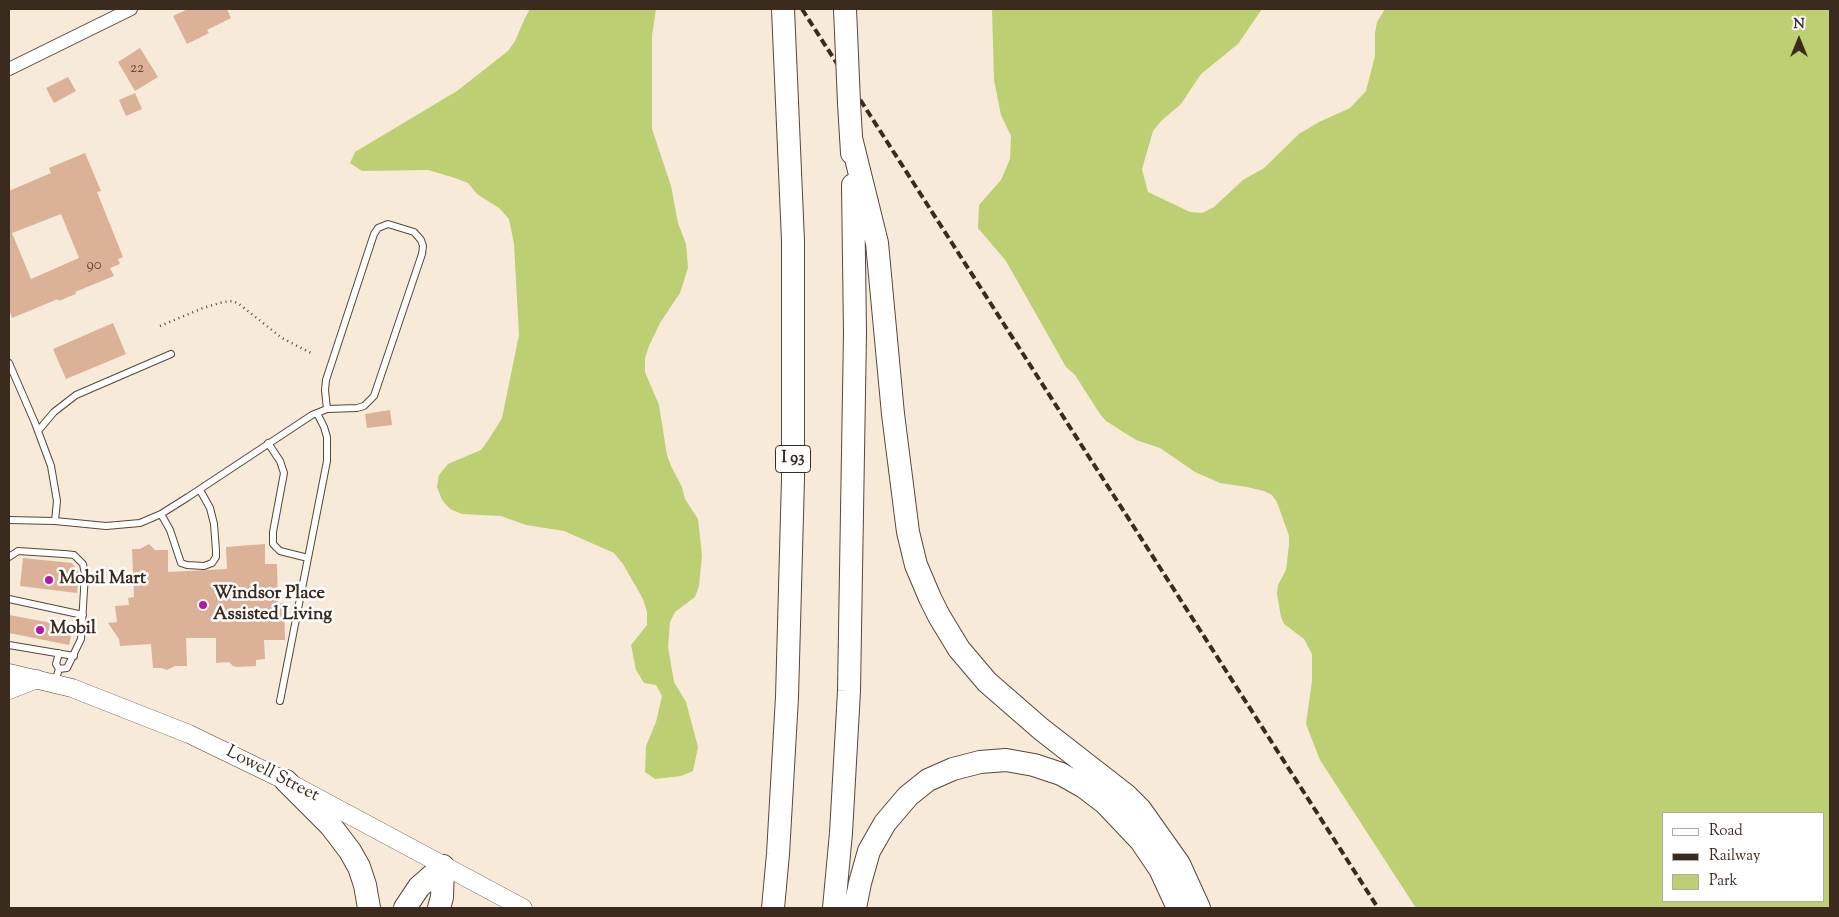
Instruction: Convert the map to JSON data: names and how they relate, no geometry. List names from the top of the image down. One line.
{"streets":{"highway":["I 93"],"main road":["Lowell Street"]},"places":["Mobil Mart","Windsor Place Assisted Living","Mobil"],"house_numbers":["22","90"],"legend":["Road","Railway","Park"],"north":"top"}
